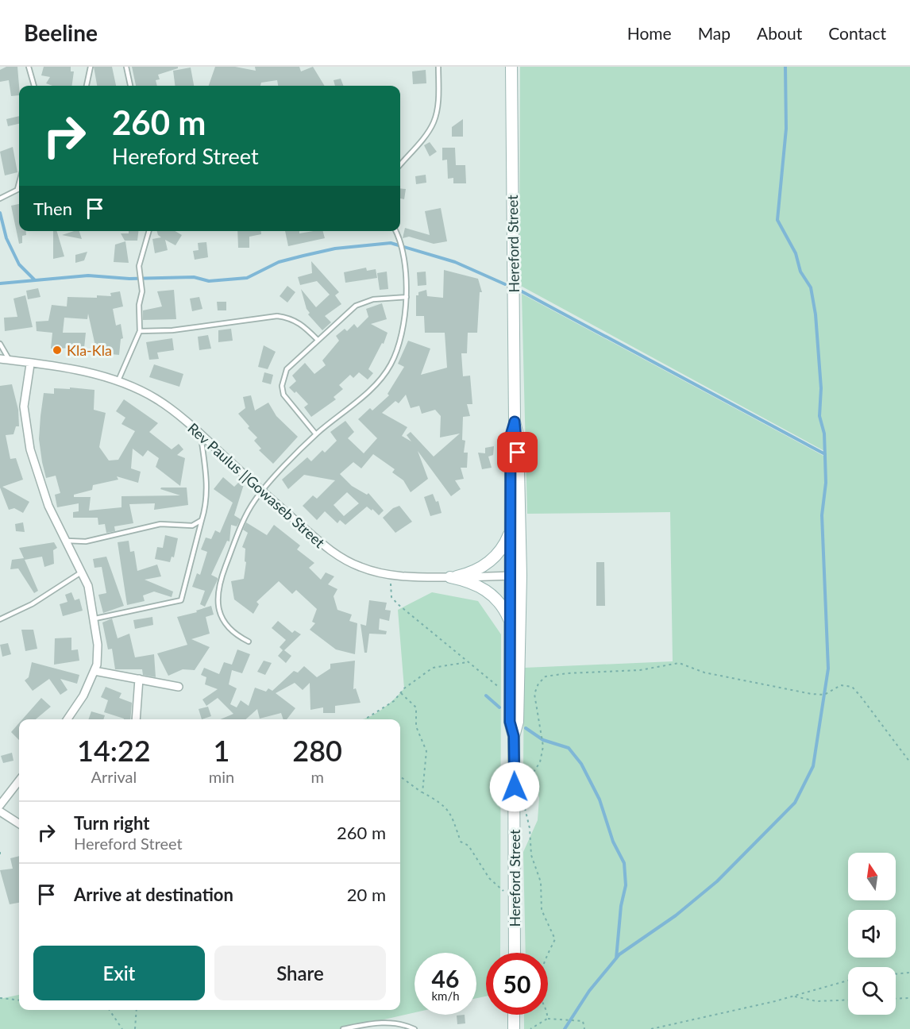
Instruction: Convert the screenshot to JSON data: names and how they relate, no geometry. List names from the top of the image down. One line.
{"streets":{"main road":["Hereford Street"],"street":["Rev Paulus ǁGowaseb Street"]},"crossings":[["Hereford Street","Rev Paulus ǁGowaseb Street"]],"places":["Kla-Kla"],"north":"top","page":{"header":"Beeline","nav":["Home","Map","About","Contact"],"turn":["260 m","Hereford Street"],"then":"Then","eta":["14:22","Arrival","1","min","280","m"],"list":[{"name":"Turn right","note":"Hereford Street","value":"260 m"},{"name":"Arrive at destination","value":"20 m"}],"buttons":["Exit","Share"],"speed":"46 km/h","limit":"50"}}
